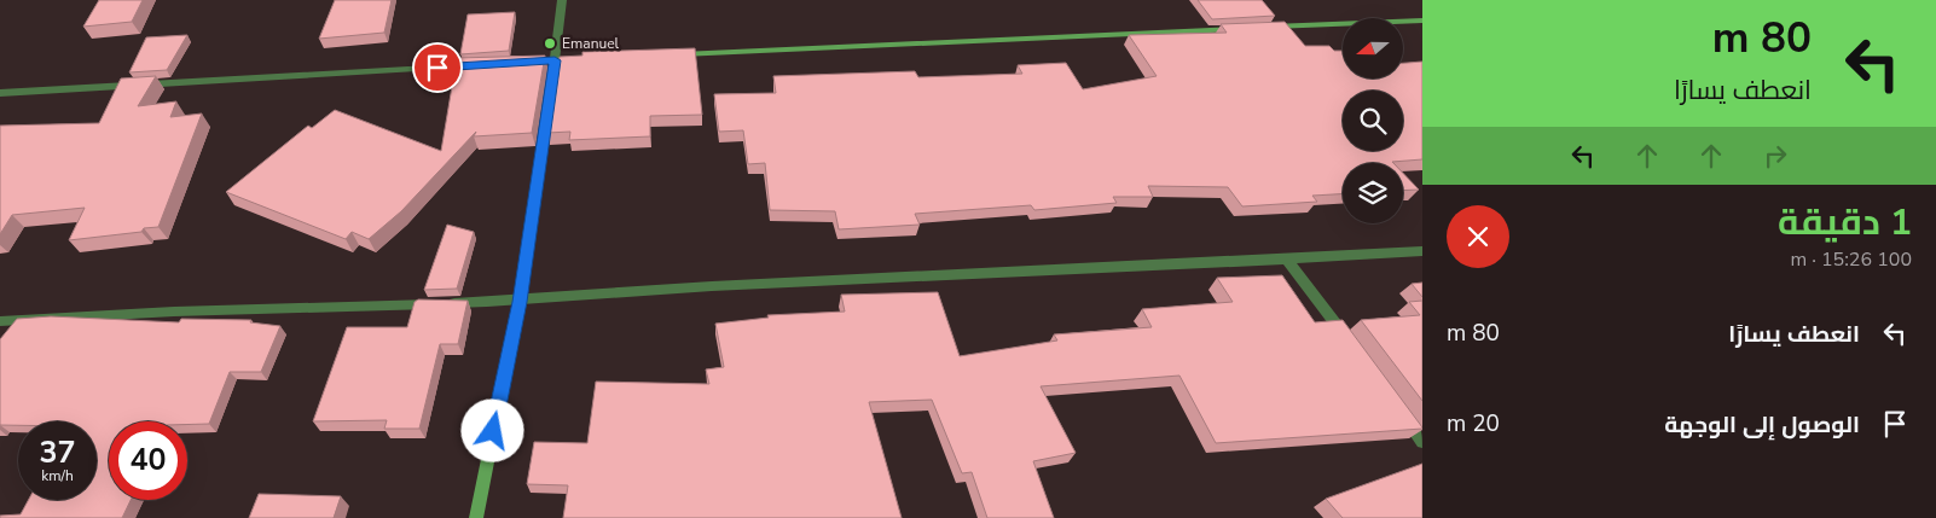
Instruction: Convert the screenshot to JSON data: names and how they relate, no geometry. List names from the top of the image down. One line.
{"places":["Emanuel"],"north":"left","page":{"turn":["80 m","انعطف يسارًا"],"heading":["1 دقيقة","100 m · 15:26"],"list":[{"name":"انعطف يسارًا","value":"80 m"},{"name":"الوصول إلى الوجهة","value":"20 m"}],"speed":"37 km/h","limit":"40"}}
